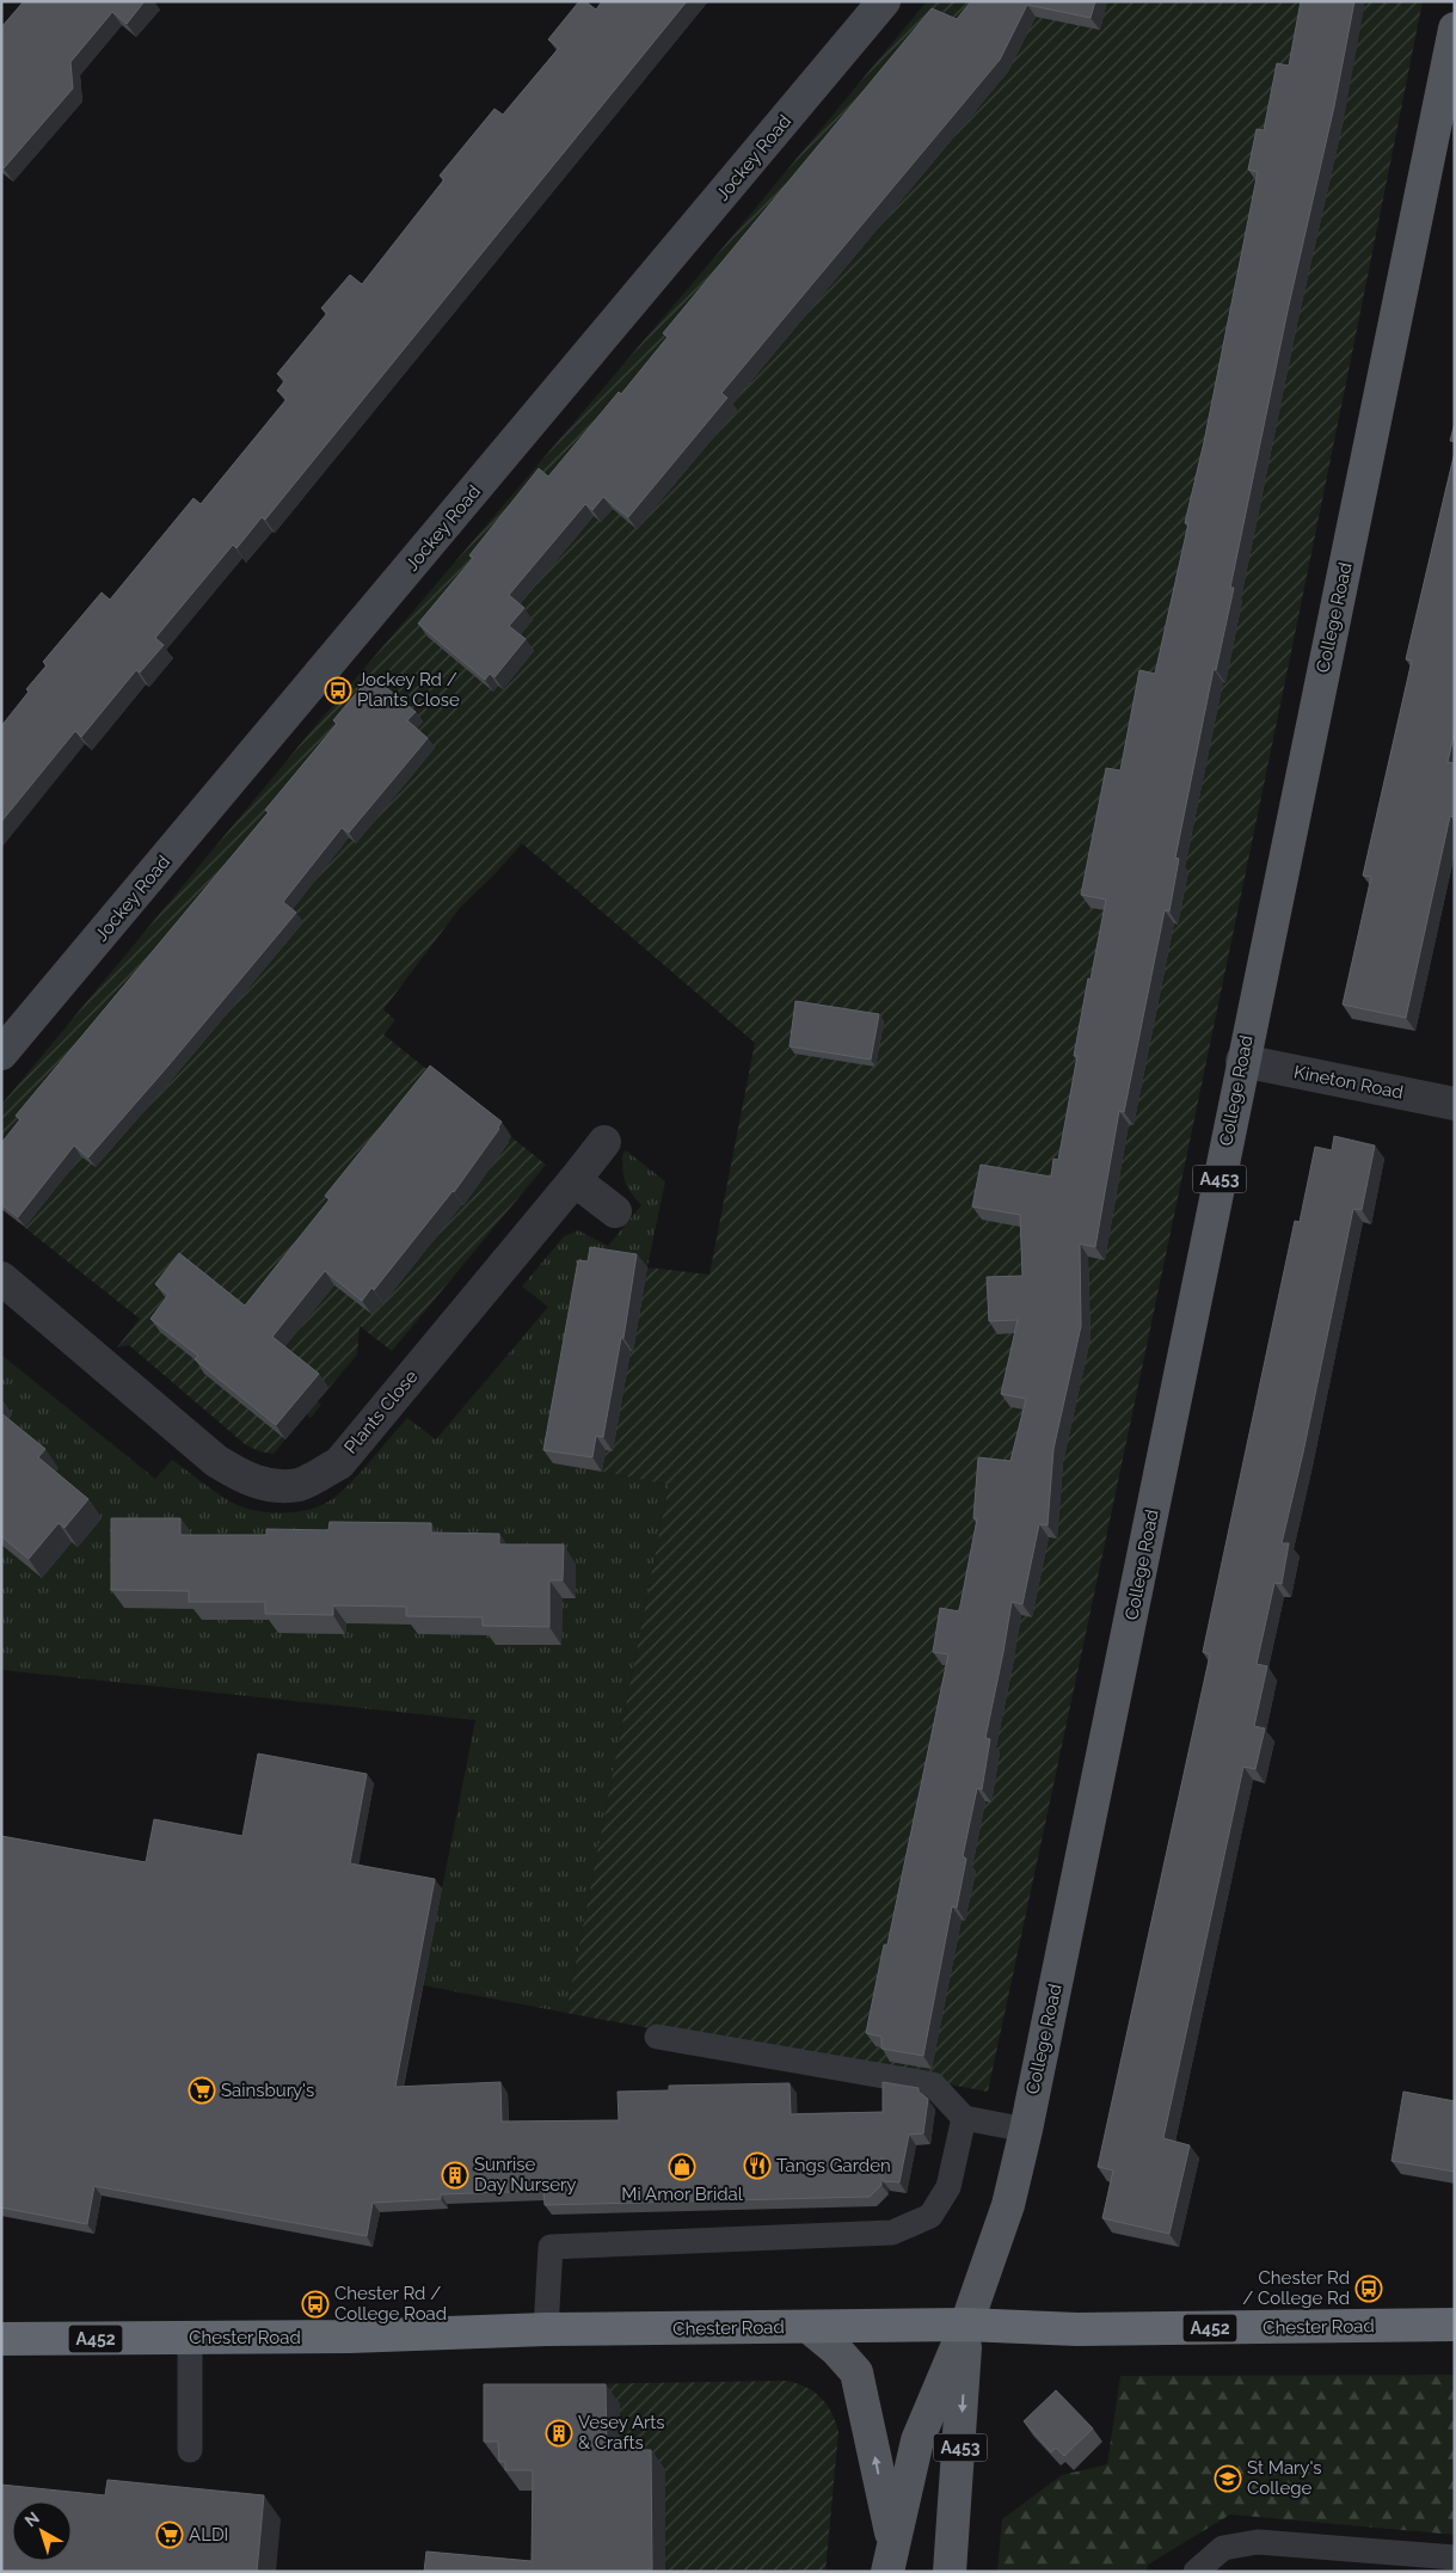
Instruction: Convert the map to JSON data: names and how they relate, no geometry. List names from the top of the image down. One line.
{"streets":{"highway":["Chester Road","A452"],"main road":["Jockey Road","College Road","A453"],"street":["Kineton Road","Plants Close"]},"crossings":[["College Road","Kineton Road"],["College Road","Chester Road"]],"places":{"bus stop":["Jockey Rd / Plants Close","Chester Rd / College Rd","Chester Rd / College Road"],"supermarket":["Sainsbury's","ALDI"],"restaurant":["Tangs Garden"],"shop":["Mi Amor Bridal"],"building":["Sunrise Day Nursery","Vesey Arts & Crafts"],"school or university":["St Mary's College"]},"north":"top left"}
